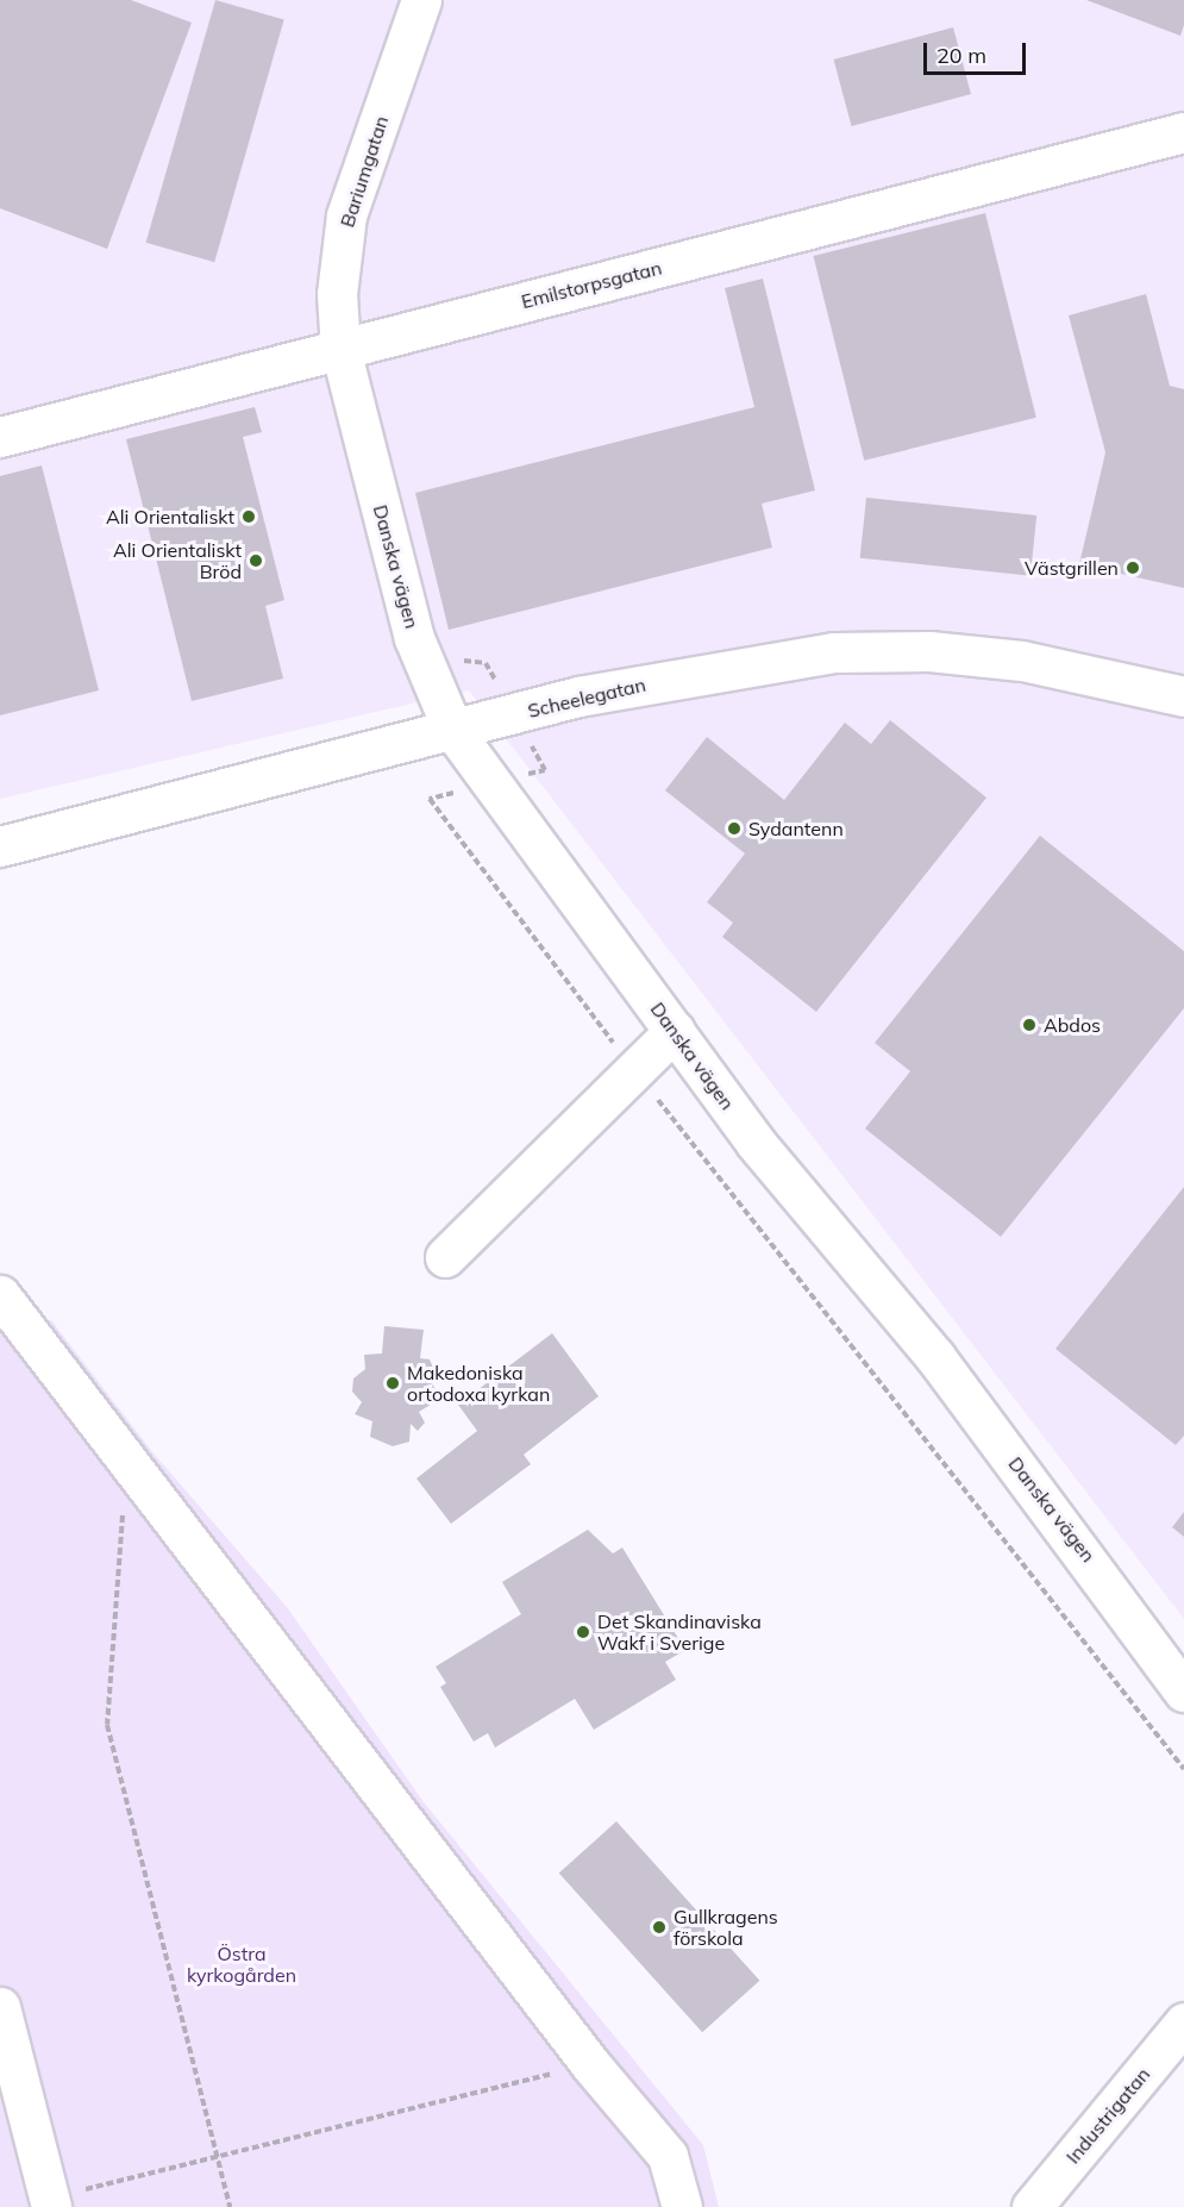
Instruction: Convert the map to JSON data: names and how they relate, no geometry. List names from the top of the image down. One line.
{"streets":{"street":["Bariumgatan","Emilstorpsgatan","Danska vägen","Scheelegatan","Industrigatan"]},"crossings":[["Bariumgatan","Emilstorpsgatan"],["Bariumgatan","Danska vägen"],["Emilstorpsgatan","Danska vägen"],["Danska vägen","Scheelegatan"]],"parks":["Östra kyrkogården"],"places":["Ali Orientaliskt","Ali Orientaliskt Bröd","Västgrillen","Sydantenn","Abdos","Makedoniska ortodoxa kyrkan","Det Skandinaviska Wakf i Sverige","Gullkragens förskola"],"scale_bar":"20 m"}
